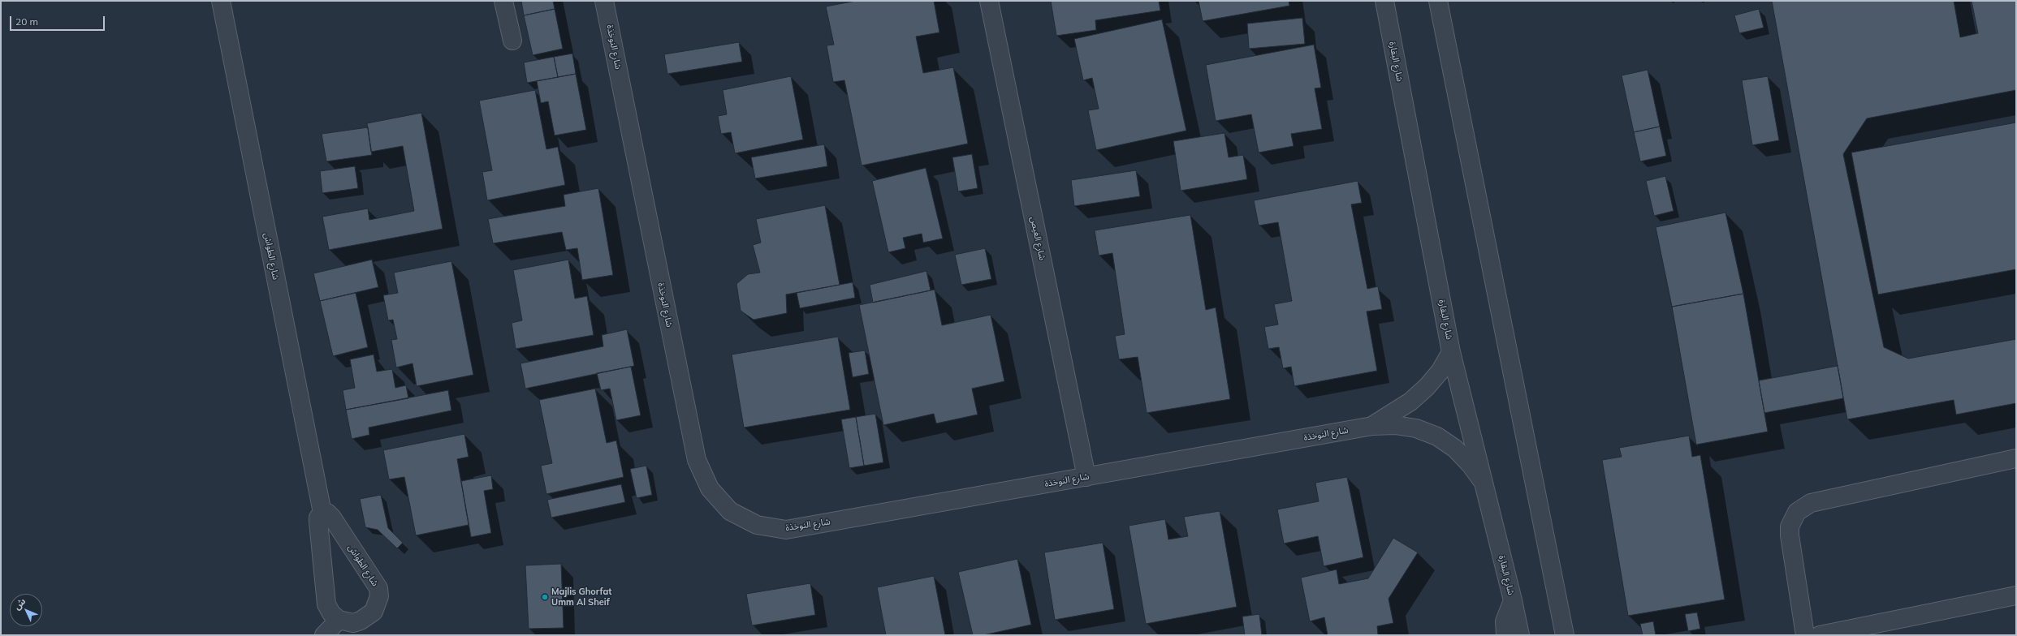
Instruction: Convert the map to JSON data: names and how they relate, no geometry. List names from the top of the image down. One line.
{"streets":{"street":["شارع النوخذة","شارع البقارة","شارع الغيص","شارع الطواش"]},"crossings":[["شارع النوخذة","شارع البقارة"],["شارع النوخذة","شارع الغيص"]],"places":["Majlis Ghorfat Umm Al Sheif"],"scale_bar":"20 m","north":"top left"}
